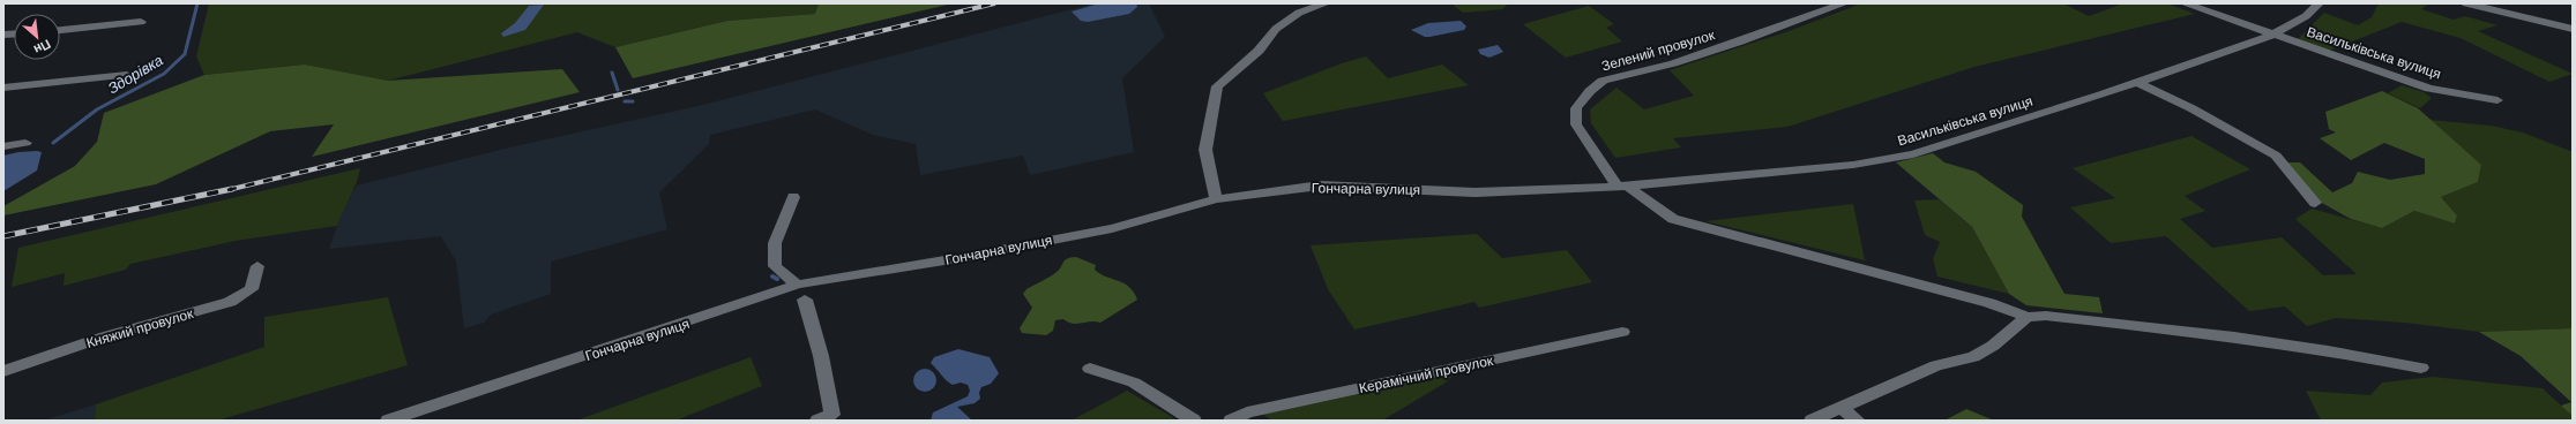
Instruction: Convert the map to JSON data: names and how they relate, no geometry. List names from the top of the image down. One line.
{"streets":{"street":["Зелений провулок","Васильківська вулиця","Гончарна вулиця","Княжий провулок","Керамічний провулок"]},"crossings":[["Зелений провулок","Васильківська вулиця"],["Зелений провулок","Гончарна вулиця"],["Васильківська вулиця","Гончарна вулиця"]],"water":["Здорівка"],"north":"bottom right"}
